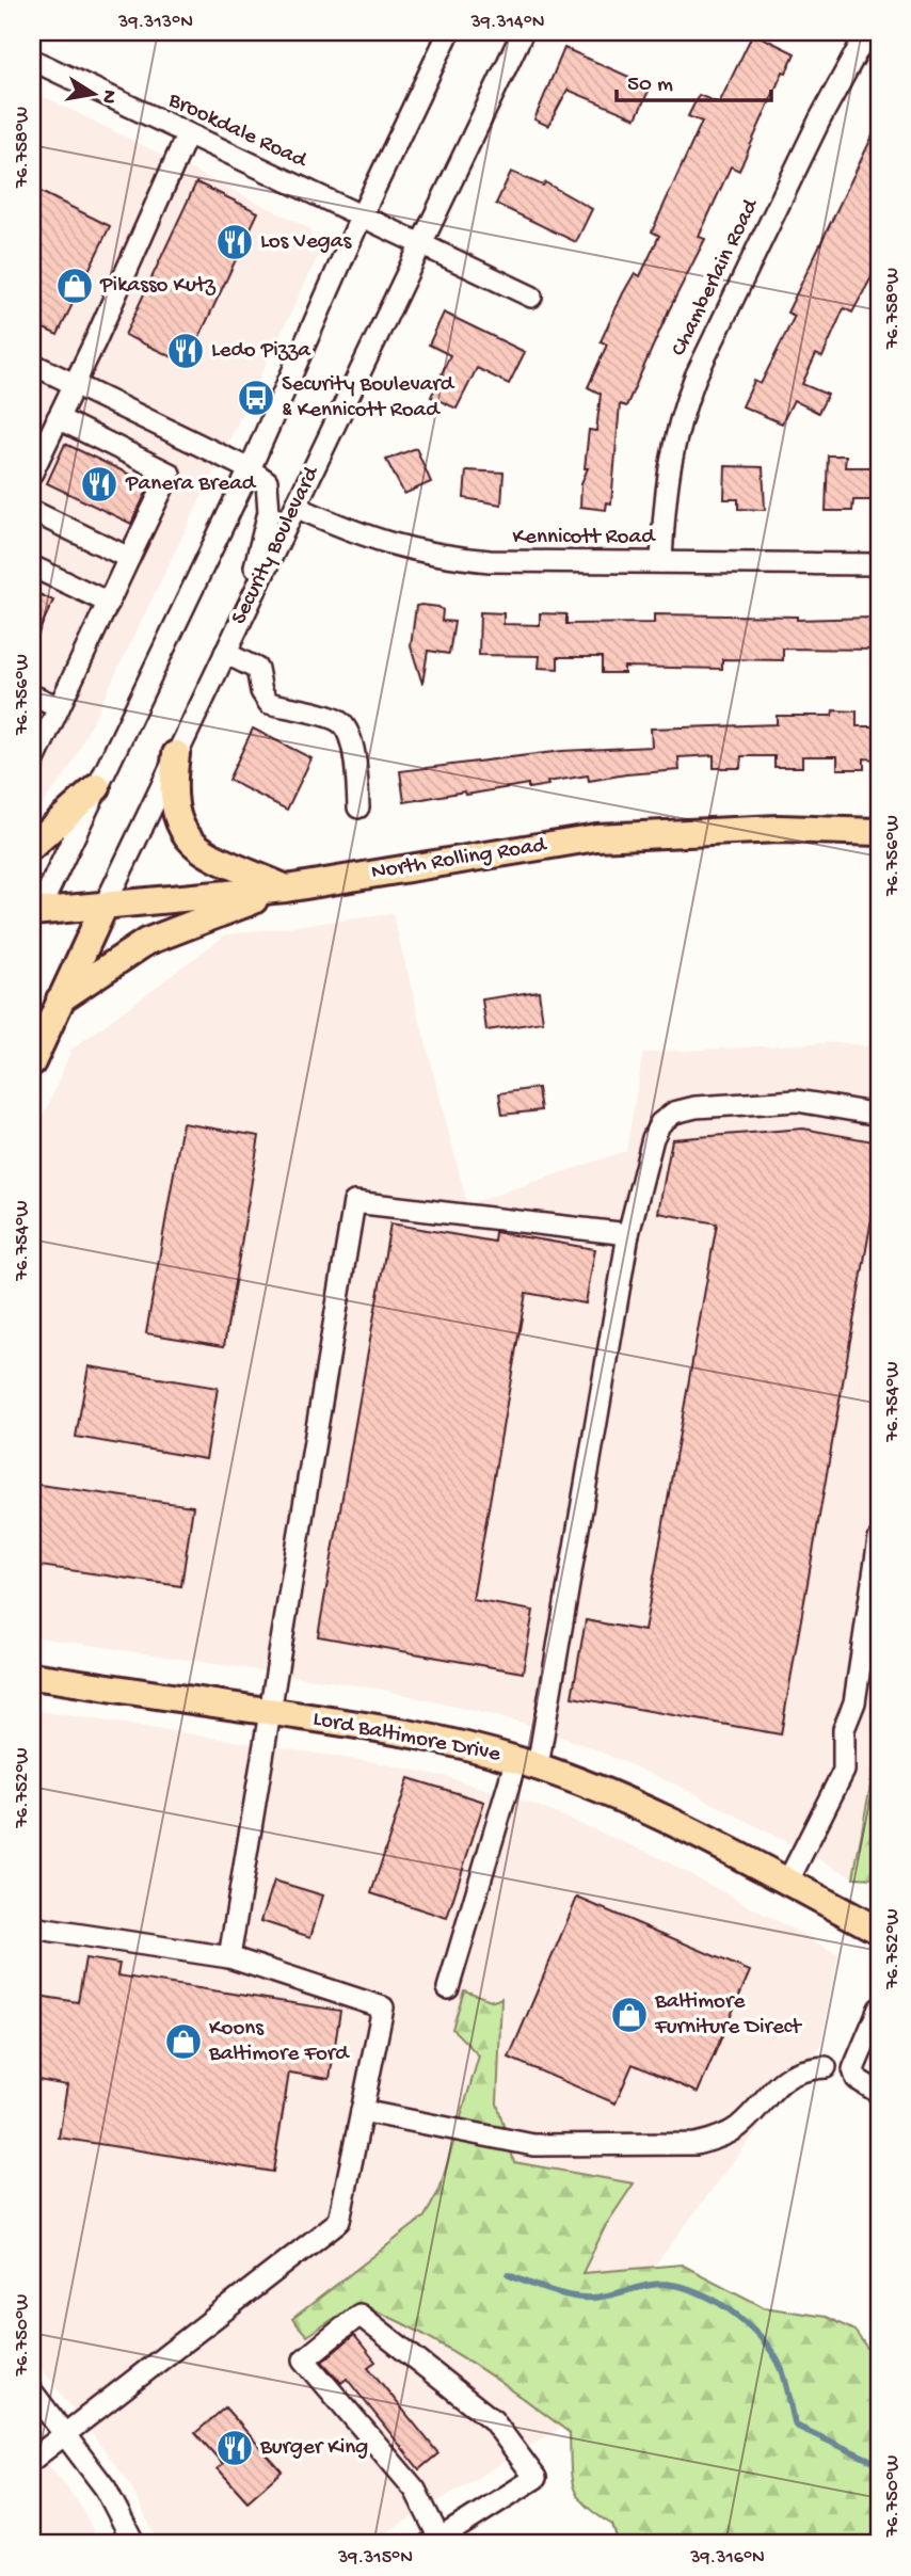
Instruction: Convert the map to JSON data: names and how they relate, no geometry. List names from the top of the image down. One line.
{"streets":{"main road":["Security Boulevard","North Rolling Road","Lord Baltimore Drive"],"street":["Brookdale Road","Chamberlain Road","Kennicott Road"]},"crossings":[["Brookdale Road","Security Boulevard"],["Chamberlain Road","Kennicott Road"],["Kennicott Road","Security Boulevard"],["Security Boulevard","North Rolling Road"]],"places":{"restaurant":["Los Vegas","Ledo Pizza","Panera Bread","Burger King"],"shop":["Pikasso Kutz","Baltimore Furniture Direct","Koons Baltimore Ford"],"bus stop":["Security Boulevard & Kennicott Road"]},"scale_bar":"50 m","north":"right","coordinates":["39.313°N","39.314°N","76.758°W","76.756°W","76.754°W","76.752°W","76.750°W","39.315°N","39.316°N"]}
